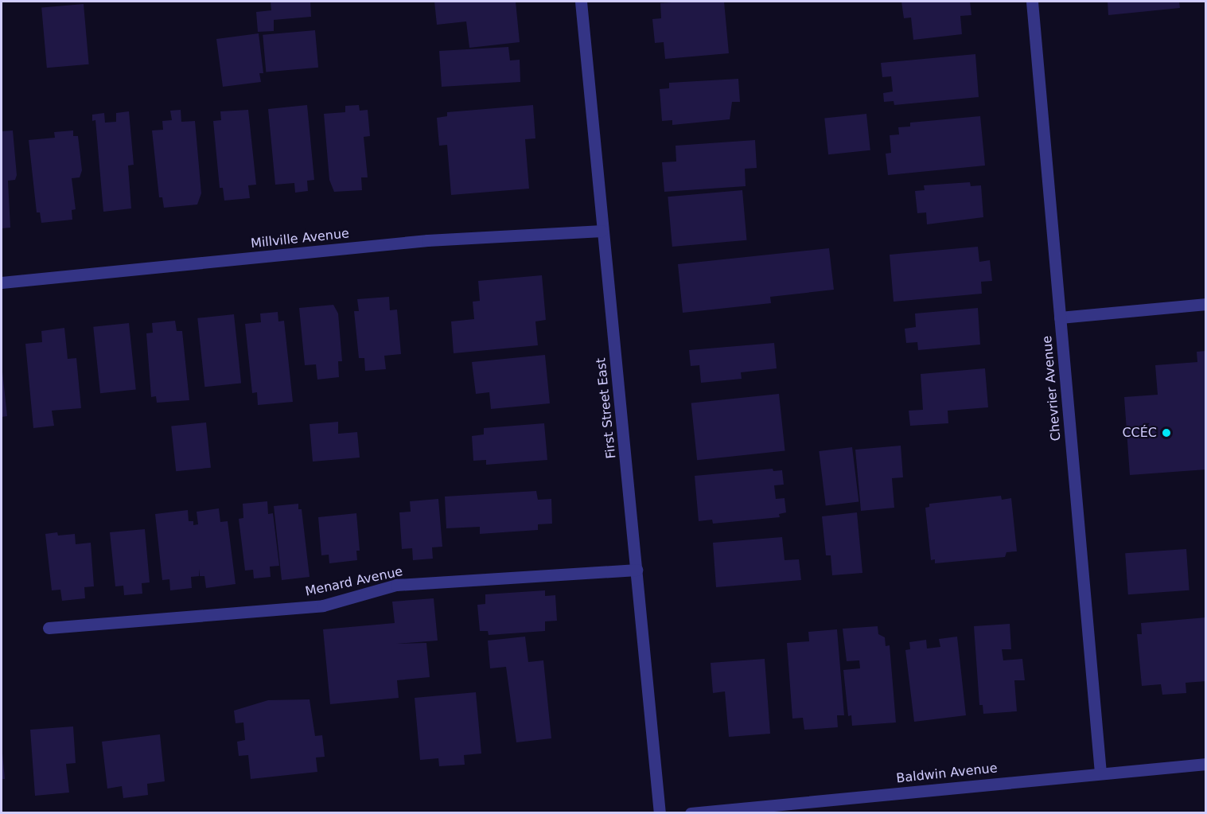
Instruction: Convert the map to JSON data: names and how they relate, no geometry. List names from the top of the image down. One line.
{"streets":{"street":["Millville Avenue","Chevrier Avenue","First Street East","Menard Avenue","Baldwin Avenue"]},"crossings":[["Millville Avenue","First Street East"],["Chevrier Avenue","Baldwin Avenue"],["First Street East","Menard Avenue"]],"places":["CCÉC"]}
